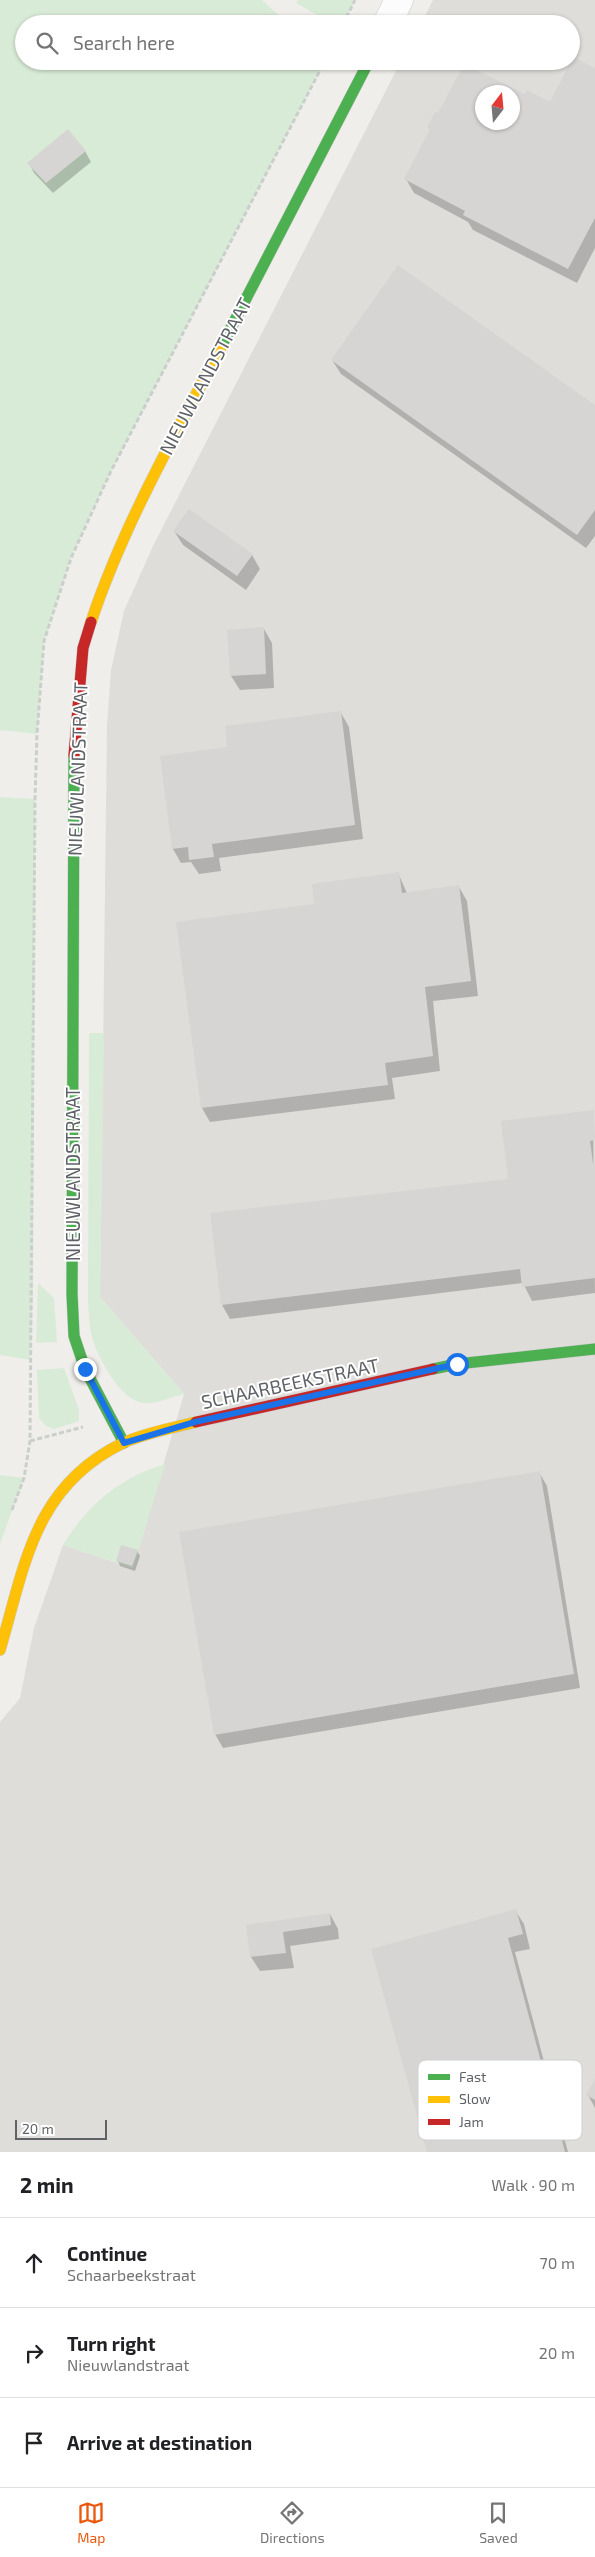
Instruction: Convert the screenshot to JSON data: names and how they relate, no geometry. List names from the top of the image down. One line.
{"streets":{"street":["NIEUWLANDSTRAAT","SCHAARBEEKSTRAAT"]},"crossings":[["NIEUWLANDSTRAAT","SCHAARBEEKSTRAAT"]],"legend":["Fast","Slow","Jam"],"scale_bar":"20 m","north":"top","page":{"search":"Search here","scale":"20 m","heading":["2 min","Walk · 90 m"],"list":[["Continue","Schaarbeekstraat","70 m"],["Turn right","Nieuwlandstraat","20 m"],"Arrive at destination"],"nav":["Map","Directions","Saved"]}}
